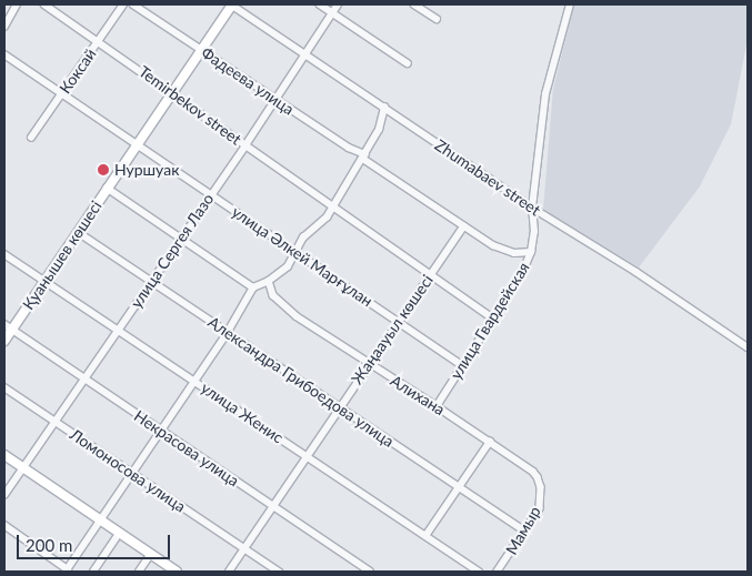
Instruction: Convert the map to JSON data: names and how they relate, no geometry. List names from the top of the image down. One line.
{"streets":{"street":["Коксай","Фадеева улица","Temirbekov street","Zhumabaev street","улица Сергея Лазо","Қуанышев көшесі","улица Әлкей Марғұлан","улица Гвардейская","Жаңаауыл көшесі","Александра Грибоедова улица","Алихана","улица Женис","Некрасова улица","Ломоносова улица","Мамыр"]},"crossings":[["Коксай","Temirbekov street"],["Коксай","улица Әлкей Марғұлан"],["Фадеева улица","улица Сергея Лазо"],["Фадеева улица","Қуанышев көшесі"],["Фадеева улица","улица Гвардейская"],["Фадеева улица","Жаңаауыл көшесі"],["Temirbekov street","улица Сергея Лазо"],["Temirbekov street","Қуанышев көшесі"],["Temirbekov street","улица Гвардейская"],["Temirbekov street","Жаңаауыл көшесі"],["Zhumabaev street","улица Сергея Лазо"],["Zhumabaev street","Қуанышев көшесі"],["Zhumabaev street","улица Гвардейская"],["улица Сергея Лазо","улица Әлкей Марғұлан"],["улица Сергея Лазо","Александра Грибоедова улица"],["улица Сергея Лазо","улица Женис"],["улица Сергея Лазо","Некрасова улица"],["улица Сергея Лазо","Ломоносова улица"],["Қуанышев көшесі","улица Әлкей Марғұлан"],["Қуанышев көшесі","Александра Грибоедова улица"],["Қуанышев көшесі","улица Женис"],["Қуанышев көшесі","Некрасова улица"],["улица Әлкей Марғұлан","улица Гвардейская"],["улица Әлкей Марғұлан","Жаңаауыл көшесі"],["улица Гвардейская","Алихана"],["Жаңаауыл көшесі","Александра Грибоедова улица"],["Жаңаауыл көшесі","Алихана"],["Жаңаауыл көшесі","улица Женис"],["Жаңаауыл көшесі","Некрасова улица"],["Жаңаауыл көшесі","Ломоносова улица"],["Александра Грибоедова улица","Мамыр"],["Алихана","Мамыр"]],"places":["Нуршуак"],"scale_bar":"200 m"}
